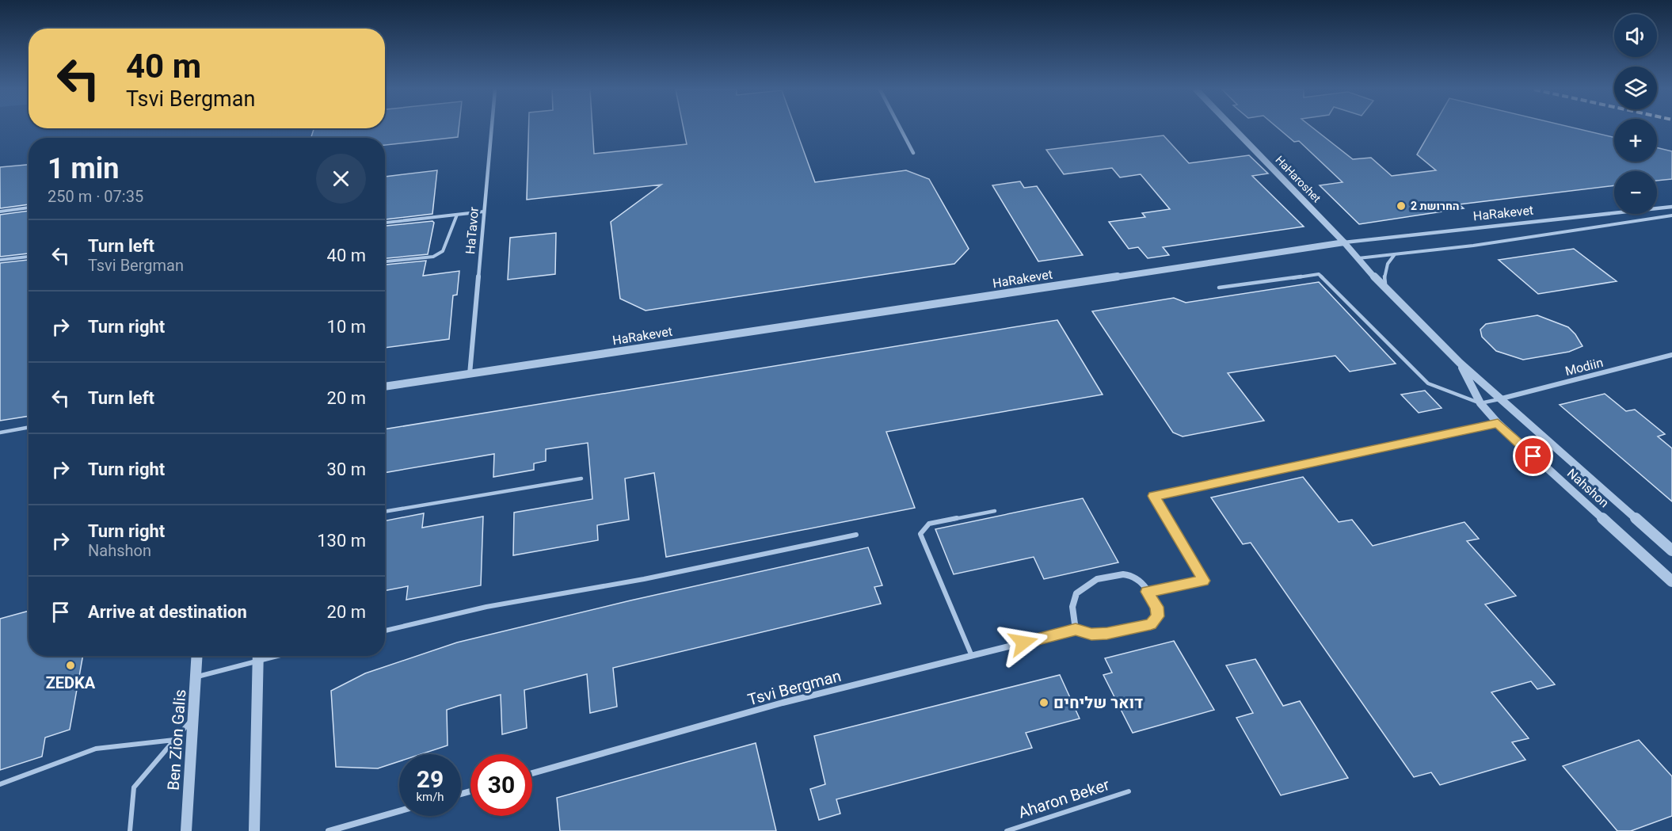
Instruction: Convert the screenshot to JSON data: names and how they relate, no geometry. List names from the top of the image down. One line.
{"streets":{"street":["HaHaroshet","HaRakevet","HaTavor","Modiin","Nahshon","Tsvi Bergman","Ben Zion Galis"],"lane":["Aharon Beker"]},"crossings":[["HaHaroshet","HaRakevet"],["HaHaroshet","Nahshon"],["HaRakevet","HaTavor"],["HaRakevet","Nahshon"],["Modiin","Nahshon"]],"places":["החרושת 2","ZEDKA","דואר שליחים"],"page":{"map_buttons":["+","−"],"turn":["40 m","Tsvi Bergman"],"heading":["1 min","250 m · 07:35"],"list":[{"name":"Turn left","note":"Tsvi Bergman","value":"40 m"},{"name":"Turn right","value":"10 m"},{"name":"Turn left","value":"20 m"},{"name":"Turn right","value":"30 m"},{"name":"Turn right","note":"Nahshon","value":"130 m"},{"name":"Arrive at destination","value":"20 m"}],"speed":"29 km/h","limit":"30"}}
